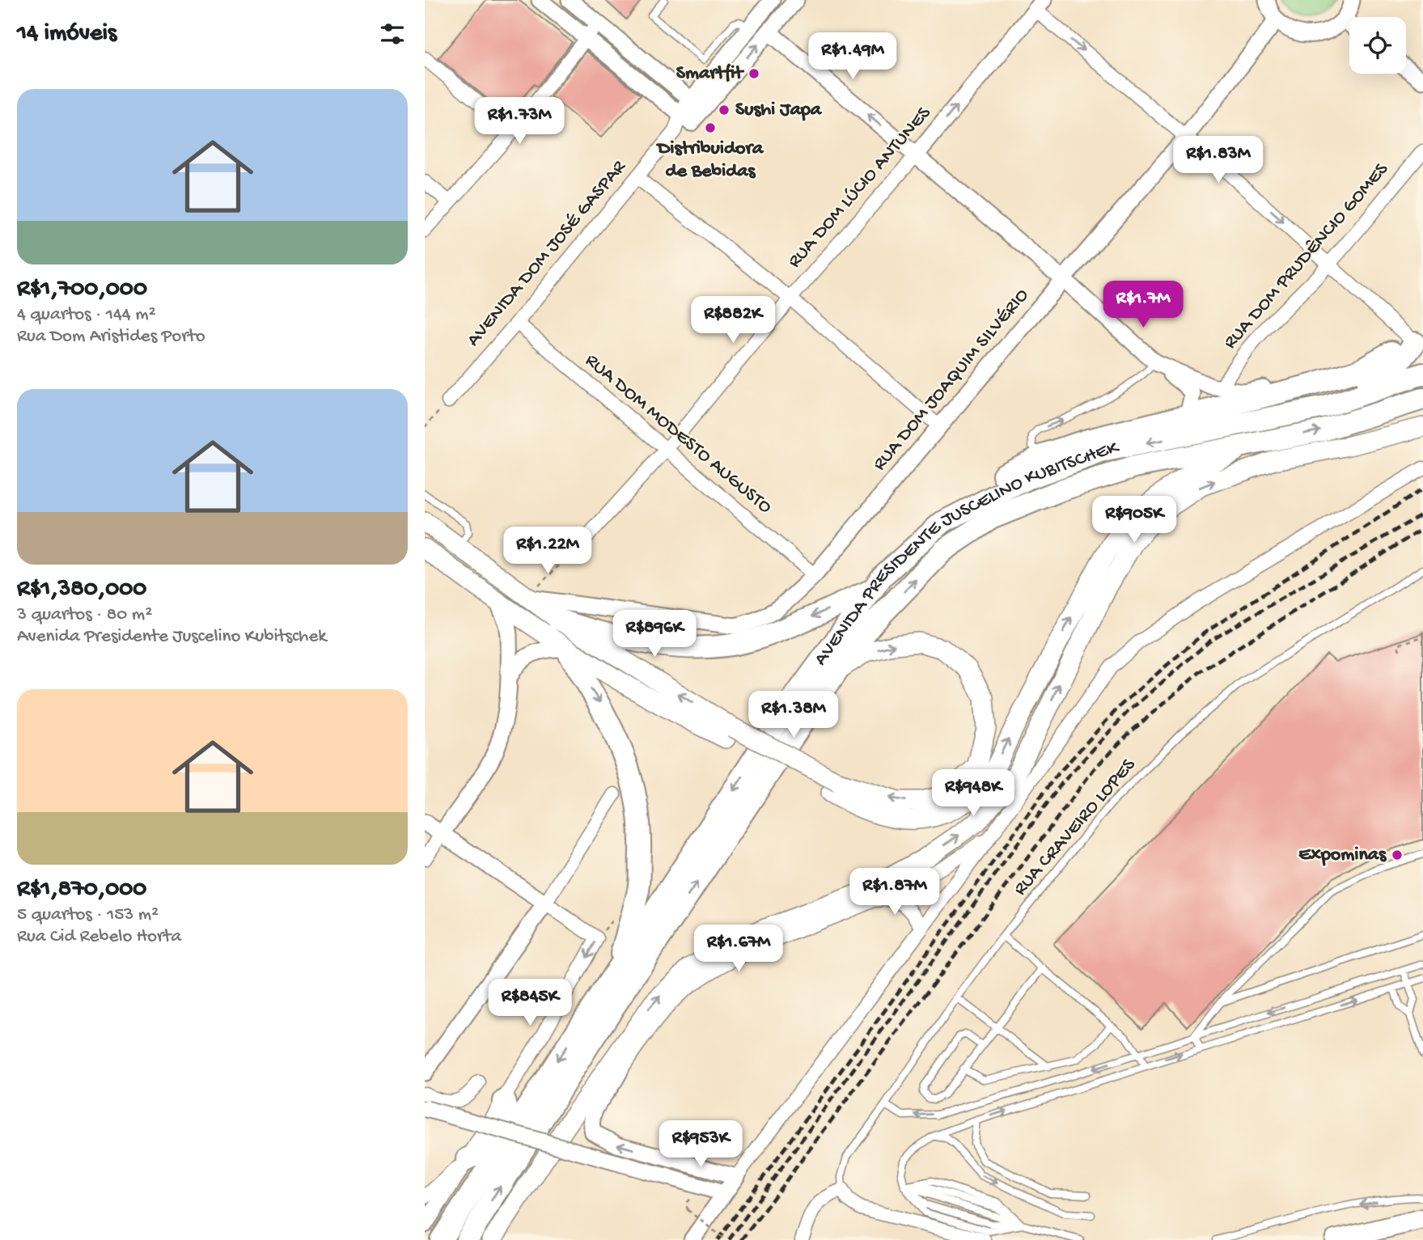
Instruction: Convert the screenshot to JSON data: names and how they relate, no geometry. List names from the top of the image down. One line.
{"streets":{"highway":["AVENIDA PRESIDENTE JUSCELINO KUBITSCHEK"],"street":["RUA DOM LÚCIO ANTUNES","AVENIDA DOM JOSÉ GASPAR","RUA DOM PRUDÊNCIO GOMES","RUA DOM JOAQUIM SILVÉRIO","RUA DOM MODESTO AUGUSTO"],"lane":["RUA CRAVEIRO LOPES"]},"crossings":[["RUA DOM LÚCIO ANTUNES","RUA DOM MODESTO AUGUSTO"],["AVENIDA DOM JOSÉ GASPAR","RUA DOM MODESTO AUGUSTO"],["RUA DOM JOAQUIM SILVÉRIO","RUA DOM MODESTO AUGUSTO"]],"places":["Smartfit","Sushi Japa","Distribuidora de Bebidas","Expominas"],"page":{"heading":"14 imóveis","price":["R$1.49M","R$1.73M","R$1.83M","R$1.7M","R$882K","R$905K","R$1.22M","R$896K","R$1.38M","R$948K","R$1.87M","R$1.67M","R$845K","R$953K"],"list":[{"name":"R$1,700,000","note":"4 quartos · 144 m² · Rua Dom Aristides Porto"},{"name":"R$1,380,000","note":"3 quartos · 80 m² · Avenida Presidente Juscelino Kubitschek"},{"name":"R$1,870,000","note":"5 quartos · 153 m² · Rua Cid Rebelo Horta"}]}}
